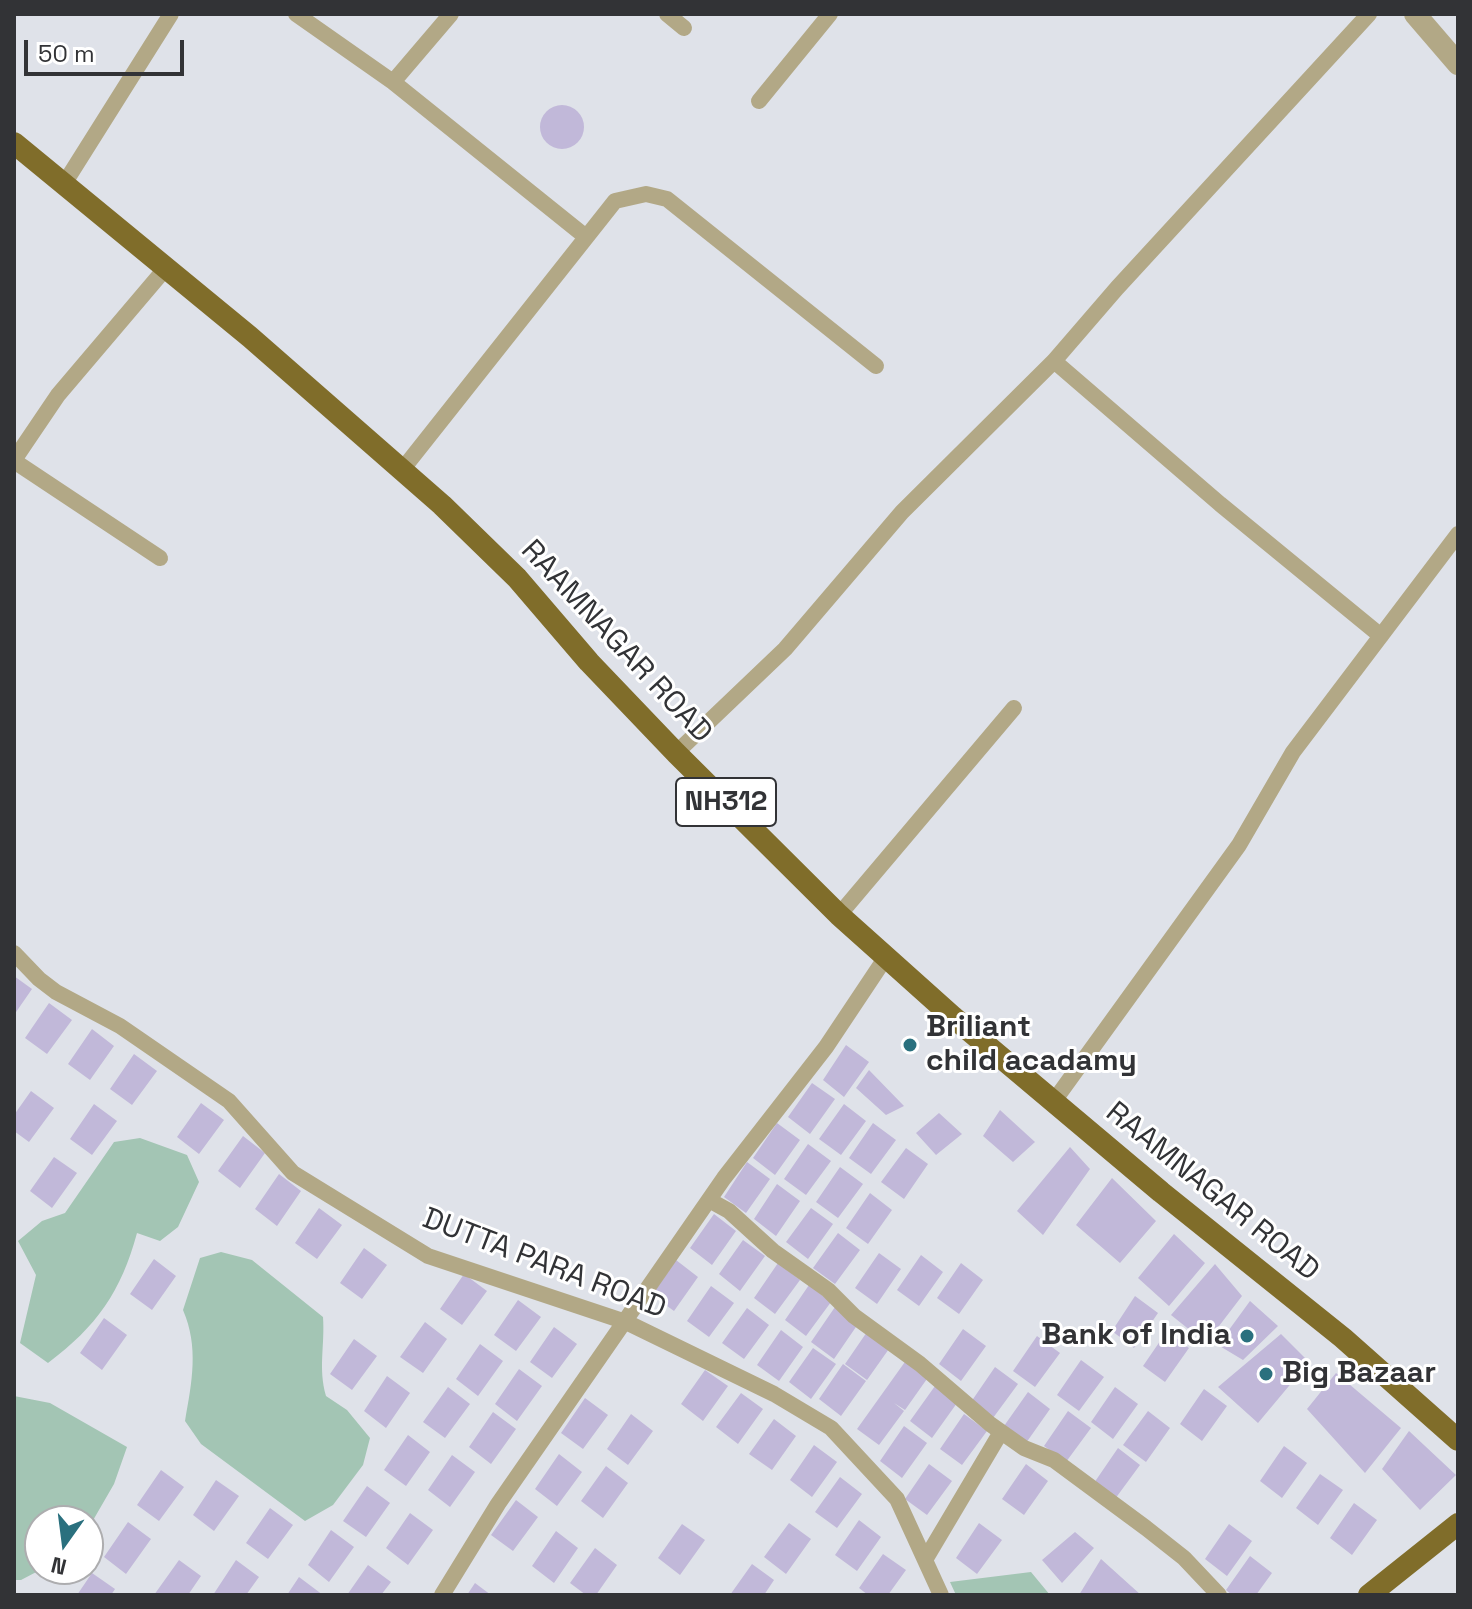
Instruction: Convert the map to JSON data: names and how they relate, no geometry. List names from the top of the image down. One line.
{"streets":{"highway":["RAAMNAGAR ROAD","NH312"],"street":["DUTTA PARA ROAD"]},"places":["Briliant child acadamy","Bank of India","Big Bazaar"],"scale_bar":"50 m","north":"bottom"}
